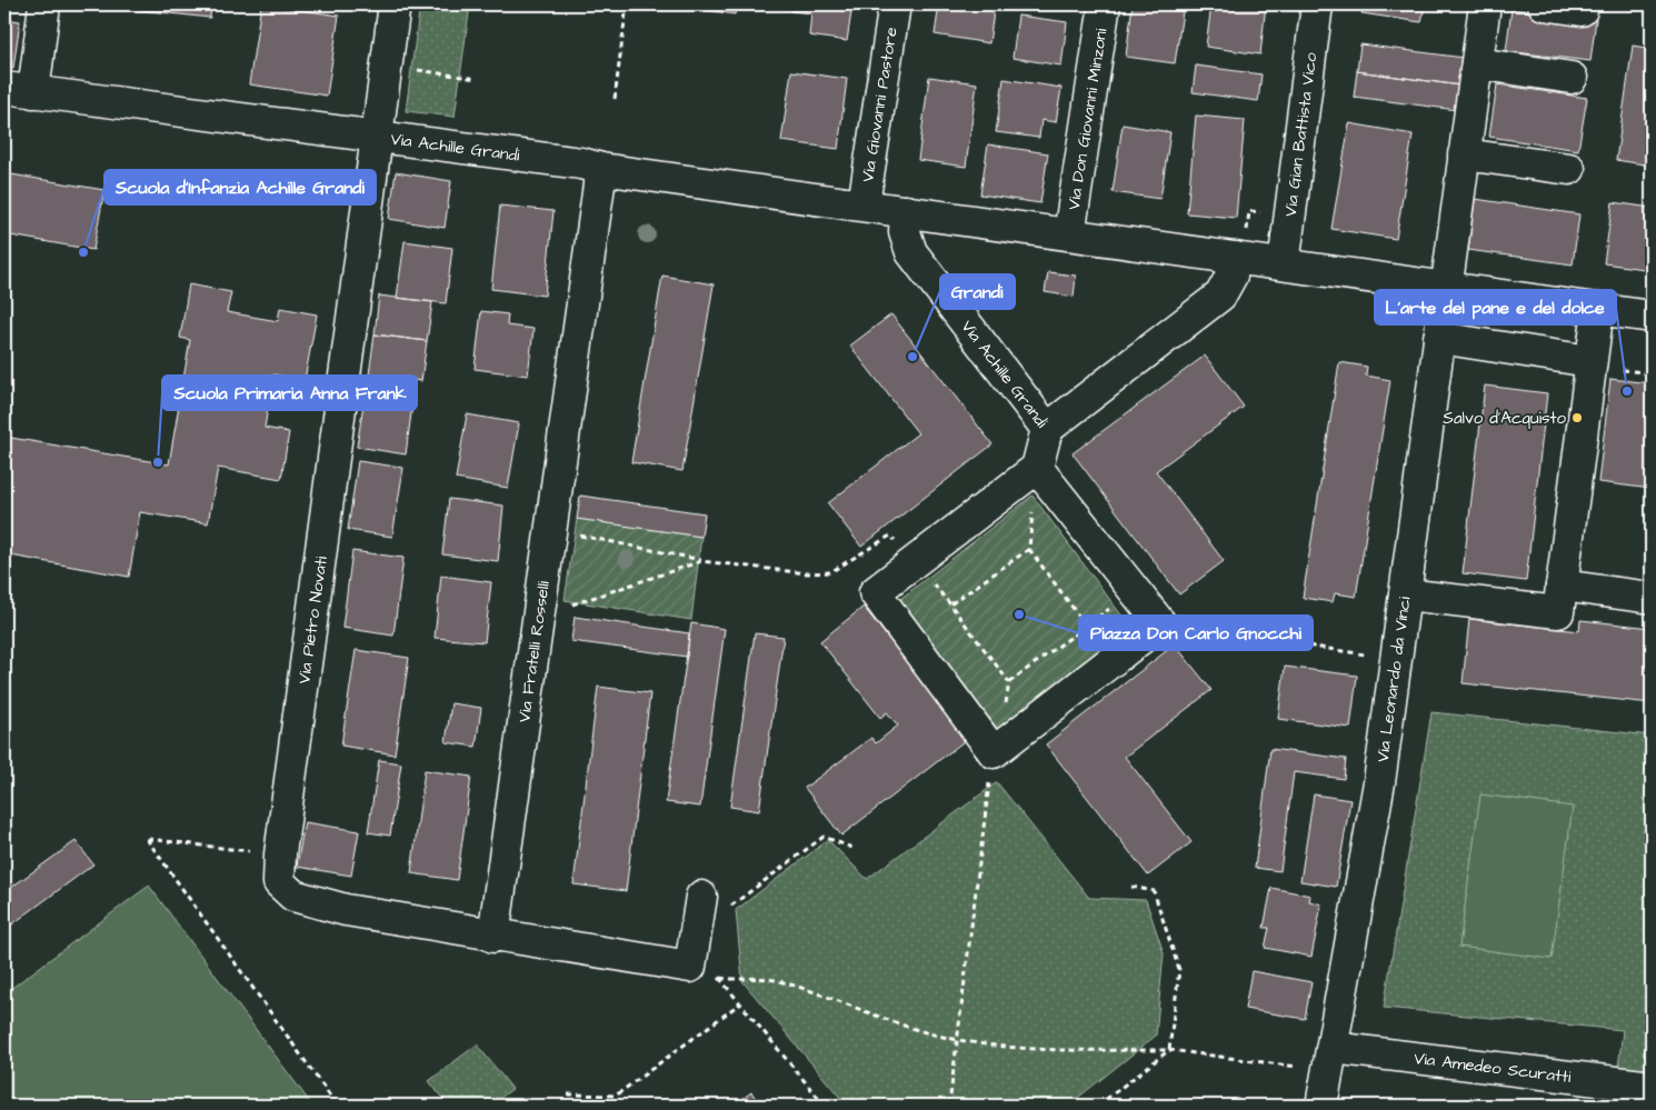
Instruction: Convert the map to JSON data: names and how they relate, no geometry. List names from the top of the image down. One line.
{"streets":{"street":["Via Giovanni Pastore","Via Don Giovanni Minzoni","Via Gian Battista Vico","Via Achille Grandi","Via Pietro Novati","Via Fratelli Rosselli","Via Leonardo da Vinci","Via Amedeo Scuratti"]},"crossings":[["Via Giovanni Pastore","Via Achille Grandi"],["Via Don Giovanni Minzoni","Via Achille Grandi"],["Via Gian Battista Vico","Via Achille Grandi"],["Via Achille Grandi","Via Pietro Novati"],["Via Achille Grandi","Via Fratelli Rosselli"],["Via Achille Grandi","Via Leonardo da Vinci"],["Via Pietro Novati","Via Fratelli Rosselli"],["Via Leonardo da Vinci","Via Amedeo Scuratti"]],"places":["Scuola d'Infanzia Achille Grandi","Grandi","L'arte del pane e del dolce","Salvo d'Acquisto","Scuola Primaria Anna Frank","Piazza Don Carlo Gnocchi"]}
